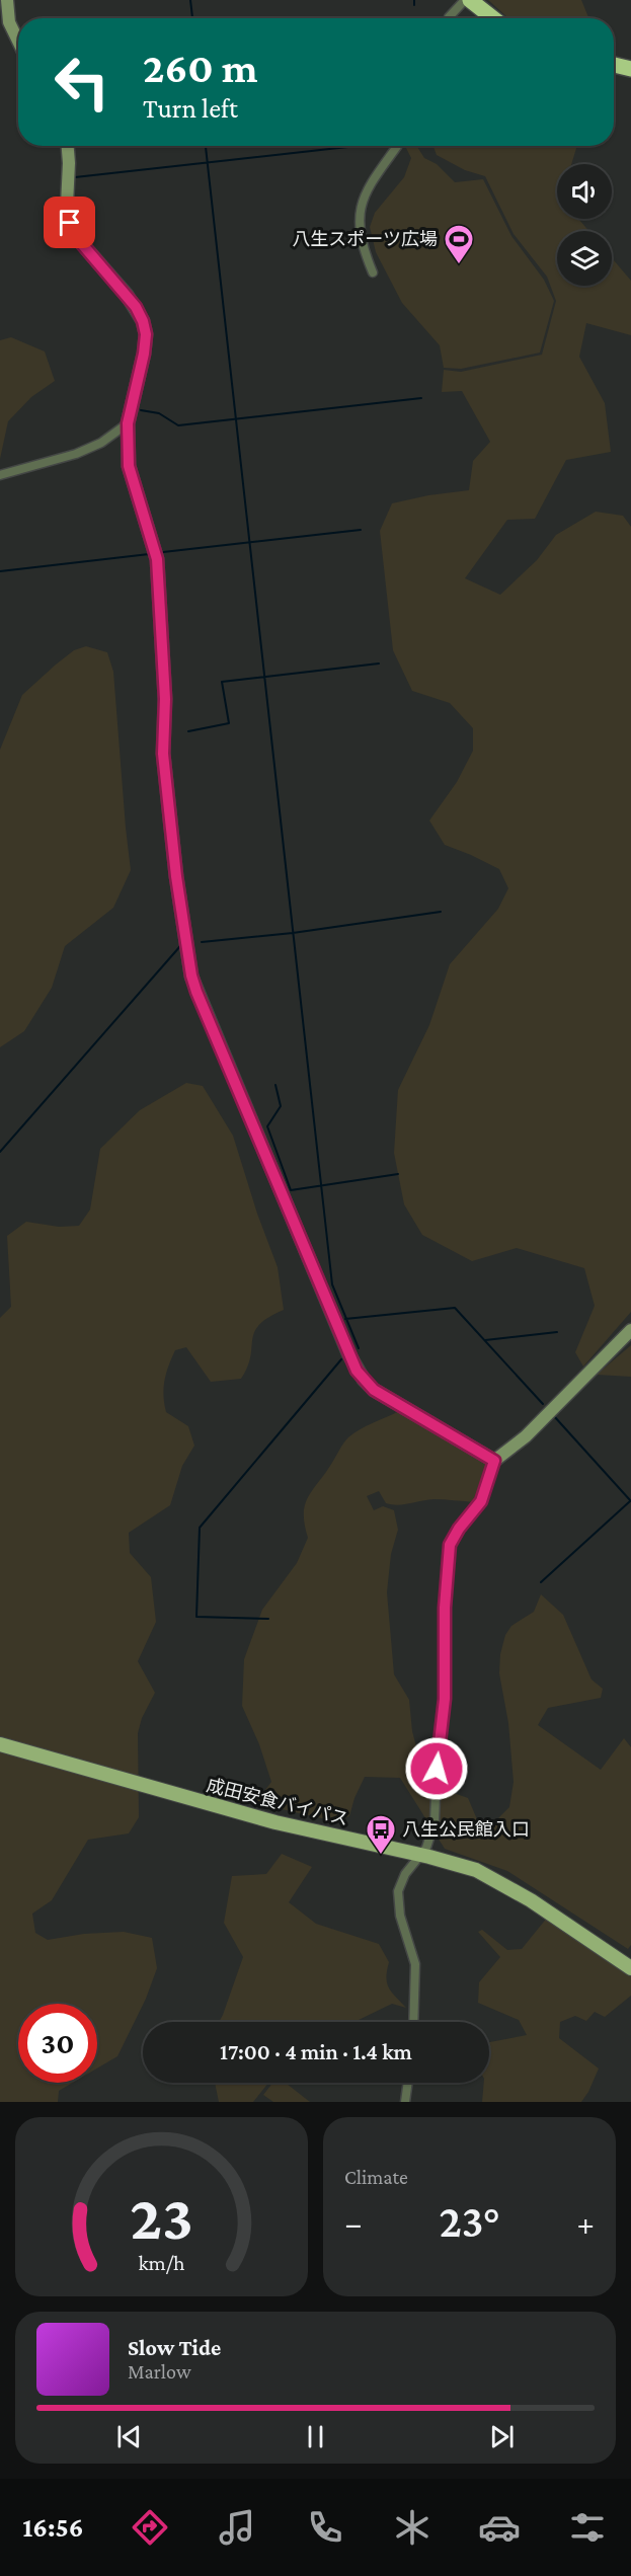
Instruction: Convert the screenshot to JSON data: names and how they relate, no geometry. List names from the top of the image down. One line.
{"streets":{"main road":["成田安食バイパス"]},"places":{"sports":["八生スポーツ広場"],"bus stop":["八生公民館入口"]},"page":{"turn":["260 m","Turn left"],"limit":"30","trip":"17:00 · 4 min · 1.4 km","tile":"Climate","heat":["−","23°","+"],"song":["Slow Tide","Marlow"],"tabs":"16:56","gauge":["23","km/h"]}}
